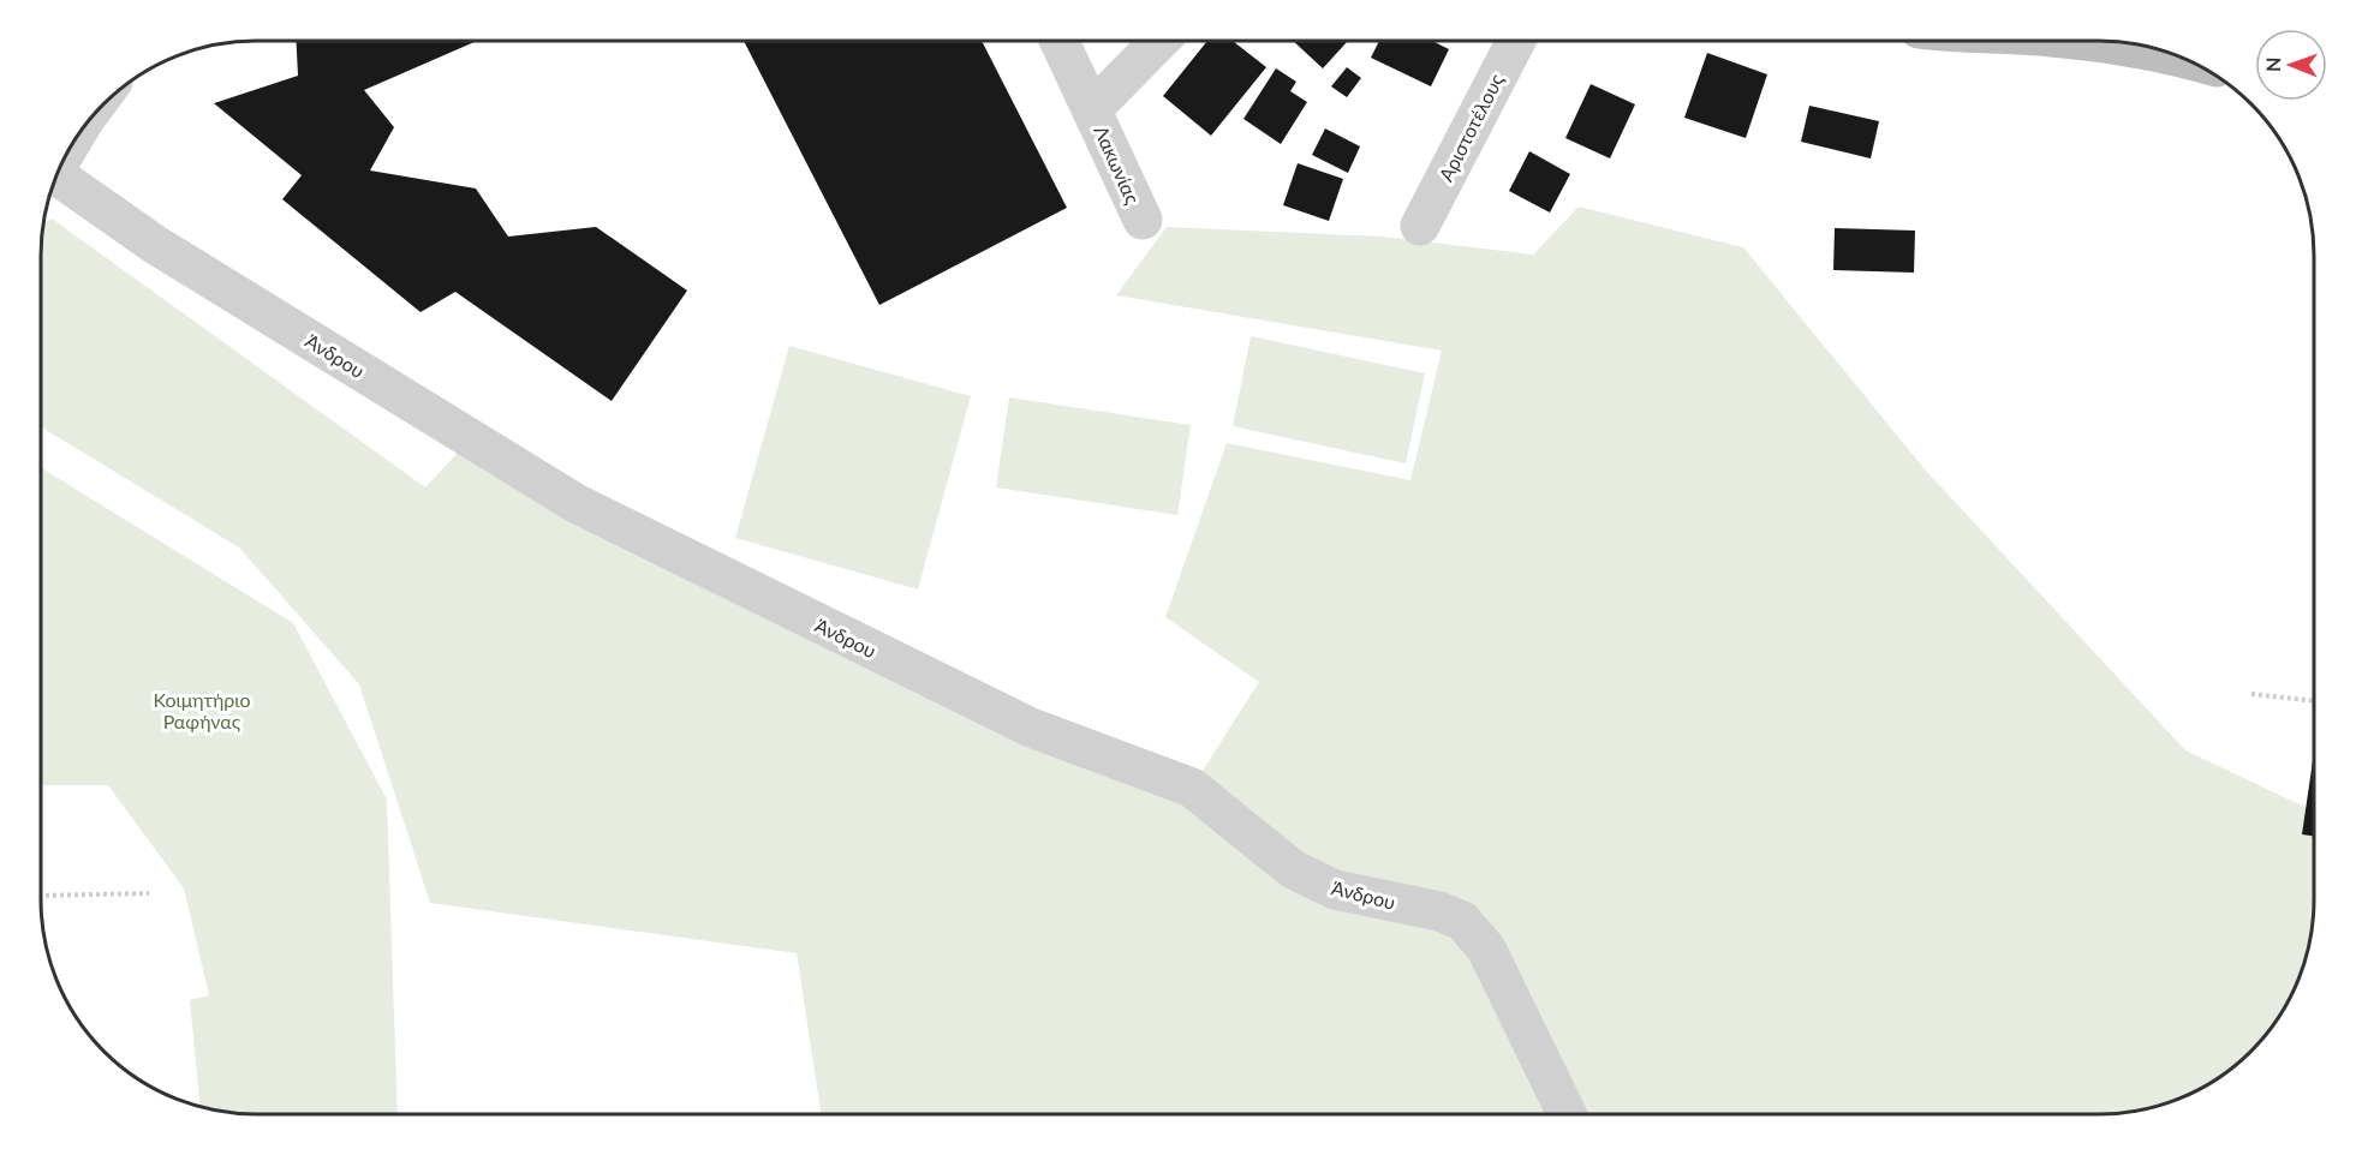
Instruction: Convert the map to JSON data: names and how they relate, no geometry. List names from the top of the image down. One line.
{"streets":{"street":["Αριστοτέλους","Λακωνίας","Άνδρου"]},"parks":["Κοιμητήριο Ραφήνας"],"north":"left"}
